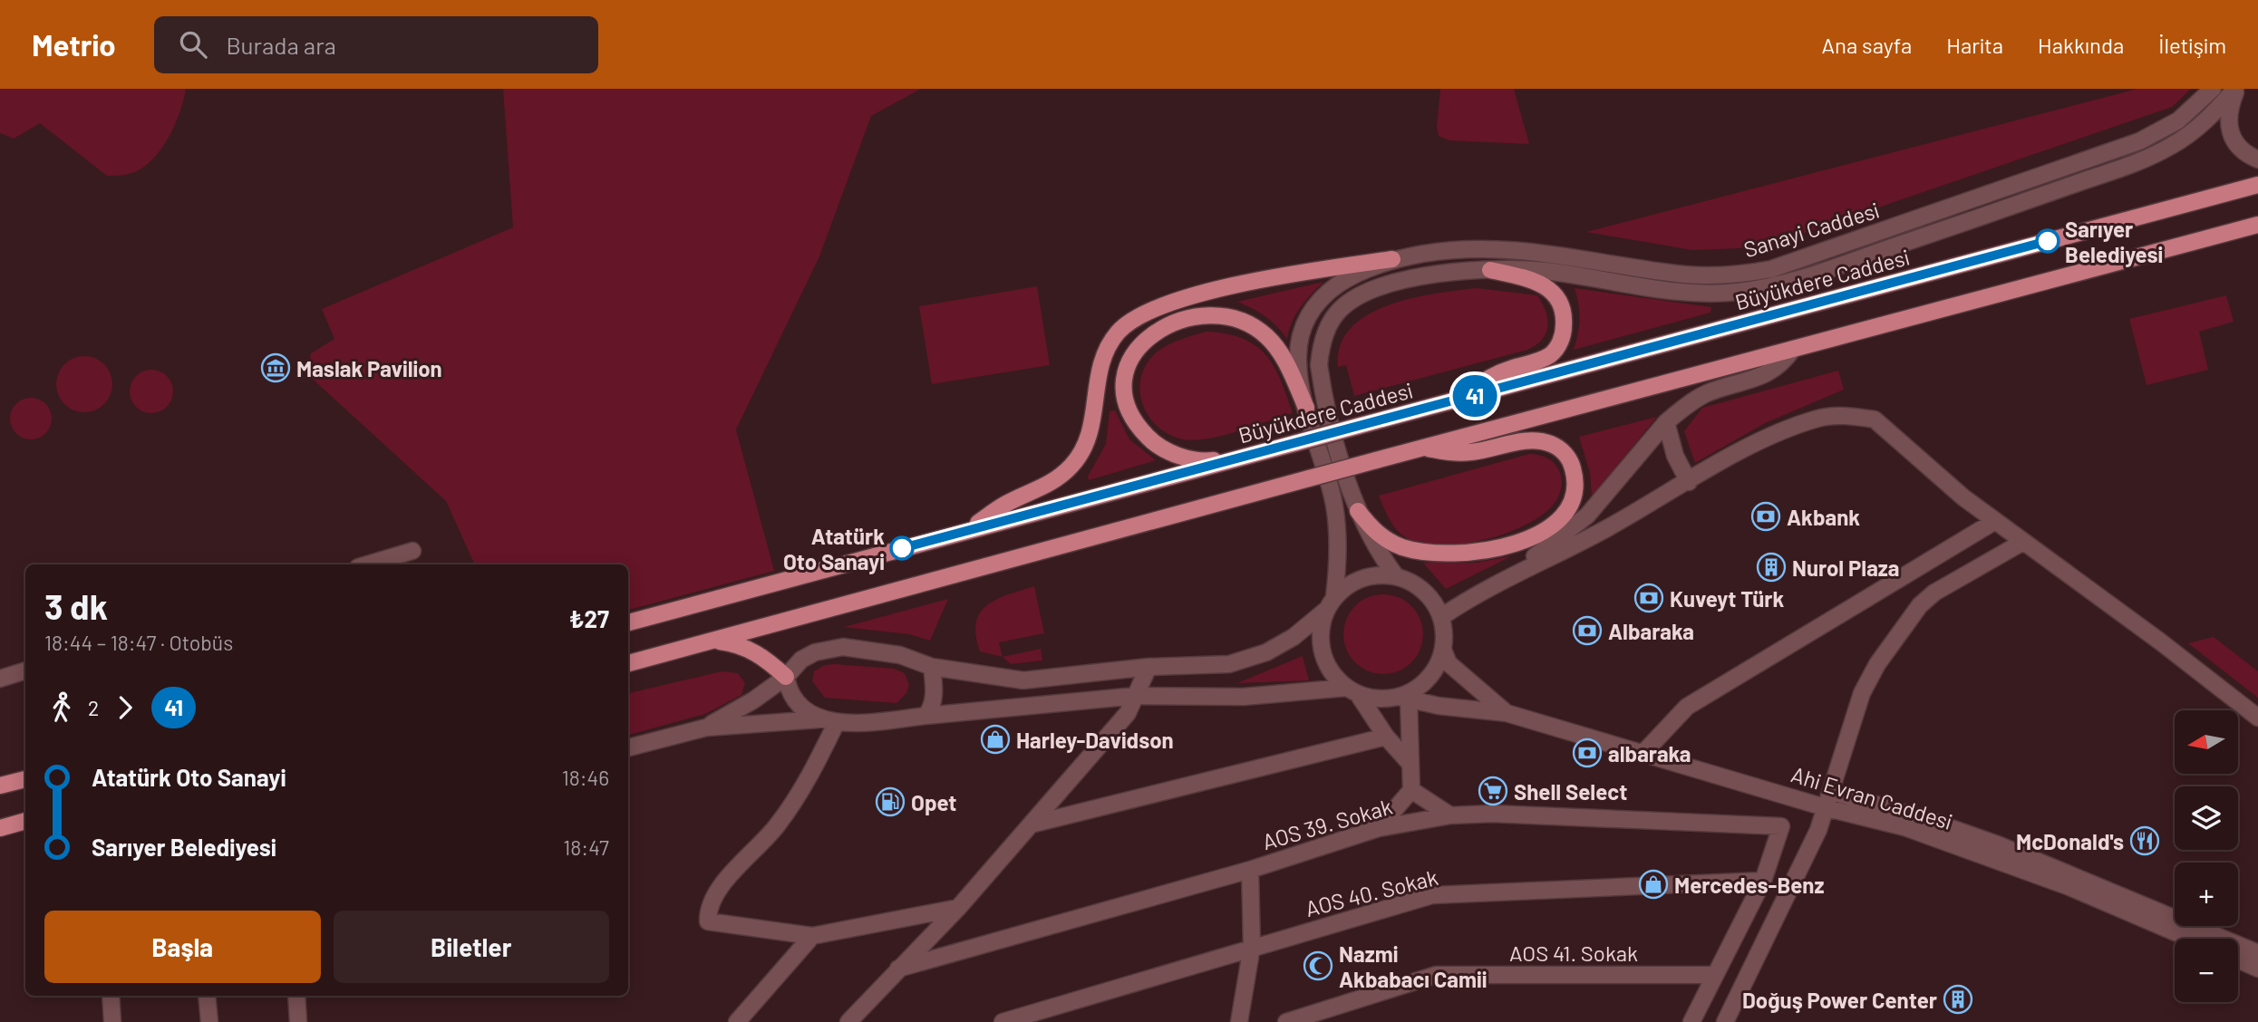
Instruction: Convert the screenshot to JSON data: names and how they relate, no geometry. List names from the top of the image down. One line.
{"streets":{"main road":["Büyükdere Caddesi"],"street":["Sanayi Caddesi","Ahi Evran Caddesi","AOS 39. Sokak","AOS 40. Sokak","AOS 41. Sokak"]},"crossings":[["Sanayi Caddesi","Ahi Evran Caddesi"],["AOS 39. Sokak","AOS 40. Sokak"]],"places":{"other":["Sarıyer Belediyesi","Atatürk Oto Sanayi"],"museum":["Maslak Pavilion"],"bank":["Akbank","Kuveyt Türk","Albaraka","albaraka"],"building":["Nurol Plaza","Doğuş Power Center"],"shop":["Harley-Davidson","Mercedes-Benz"],"supermarket":["Shell Select"],"fuel station":["Opet"],"restaurant":["McDonald's"],"mosque":["Nazmi Akbabacı Camii"]},"lines":["bus line 41"],"north":"left","page":{"header":"Metrio","search":"Burada ara","nav":["Ana sayfa","Harita","Hakkında","İletişim"],"on_map":"41","heading":["3 dk","18:44 – 18:47 · Otobüs","₺27"],"legs":["2","41"],"map_buttons":["+","−"],"list":[{"name":"Atatürk Oto Sanayi","value":"18:46"},{"name":"Sarıyer Belediyesi","value":"18:47"}],"buttons":["Başla","Biletler"]}}
